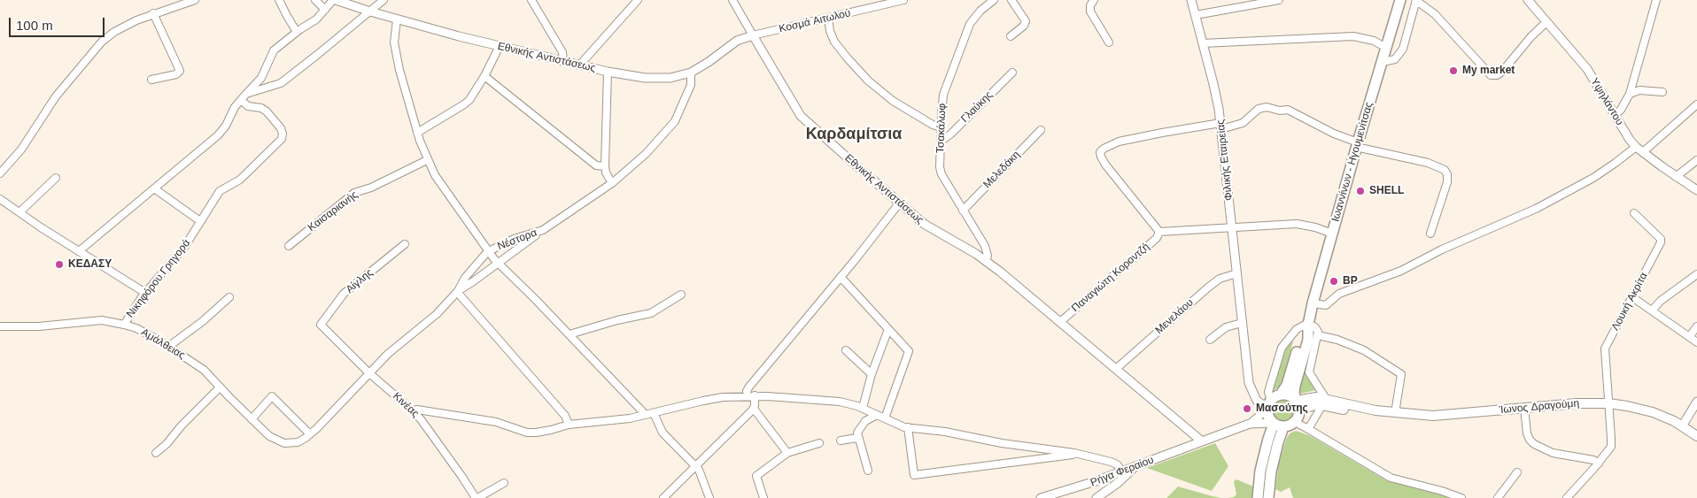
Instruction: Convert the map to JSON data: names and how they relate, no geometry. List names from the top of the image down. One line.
{"streets":{"main road":["Ιωαννίνων - Ηγουμενίτσας","Ίωνος Δραγούμη"],"street":["Κοσμά Αιτωλού","Εθνικής Αντιστάσεως","Υψηλάντου","Γλαύκης","Τσακάλωφ","Φιλικής Εταιρείας","Μελεδάκη","Καισαριανής","Νέστορα","Παναγιώτη Κοροντζή","Νικηφόρου Γρηγορά","Αίγλης","Λουκή Ακρίτα","Μενελάου","Αμάλθειας","Κινέας","Ρήγα Φεραίου"]},"crossings":[["Κοσμά Αιτωλού","Εθνικής Αντιστάσεως"],["Εθνικής Αντιστάσεως","Τσακάλωφ"],["Εθνικής Αντιστάσεως","Νέστορα"],["Εθνικής Αντιστάσεως","Παναγιώτη Κοροντζή"],["Εθνικής Αντιστάσεως","Μενελάου"],["Εθνικής Αντιστάσεως","Ρήγα Φεραίου"],["Γλαύκης","Τσακάλωφ"],["Τσακάλωφ","Μελεδάκη"],["Φιλικής Εταιρείας","Ιωαννίνων - Ηγουμενίτσας"],["Φιλικής Εταιρείας","Μενελάου"],["Νέστορα","Αμάλθειας"],["Νέστορα","Κινέας"],["Νικηφόρου Γρηγορά","Αμάλθειας"],["Αίγλης","Κινέας"],["Λουκή Ακρίτα","Ίωνος Δραγούμη"]],"districts":["Καρδαμίτσια"],"places":["My market","SHELL","ΚΕΔΑΣΥ","BP","Μασούτης"],"scale_bar":"100 m"}
